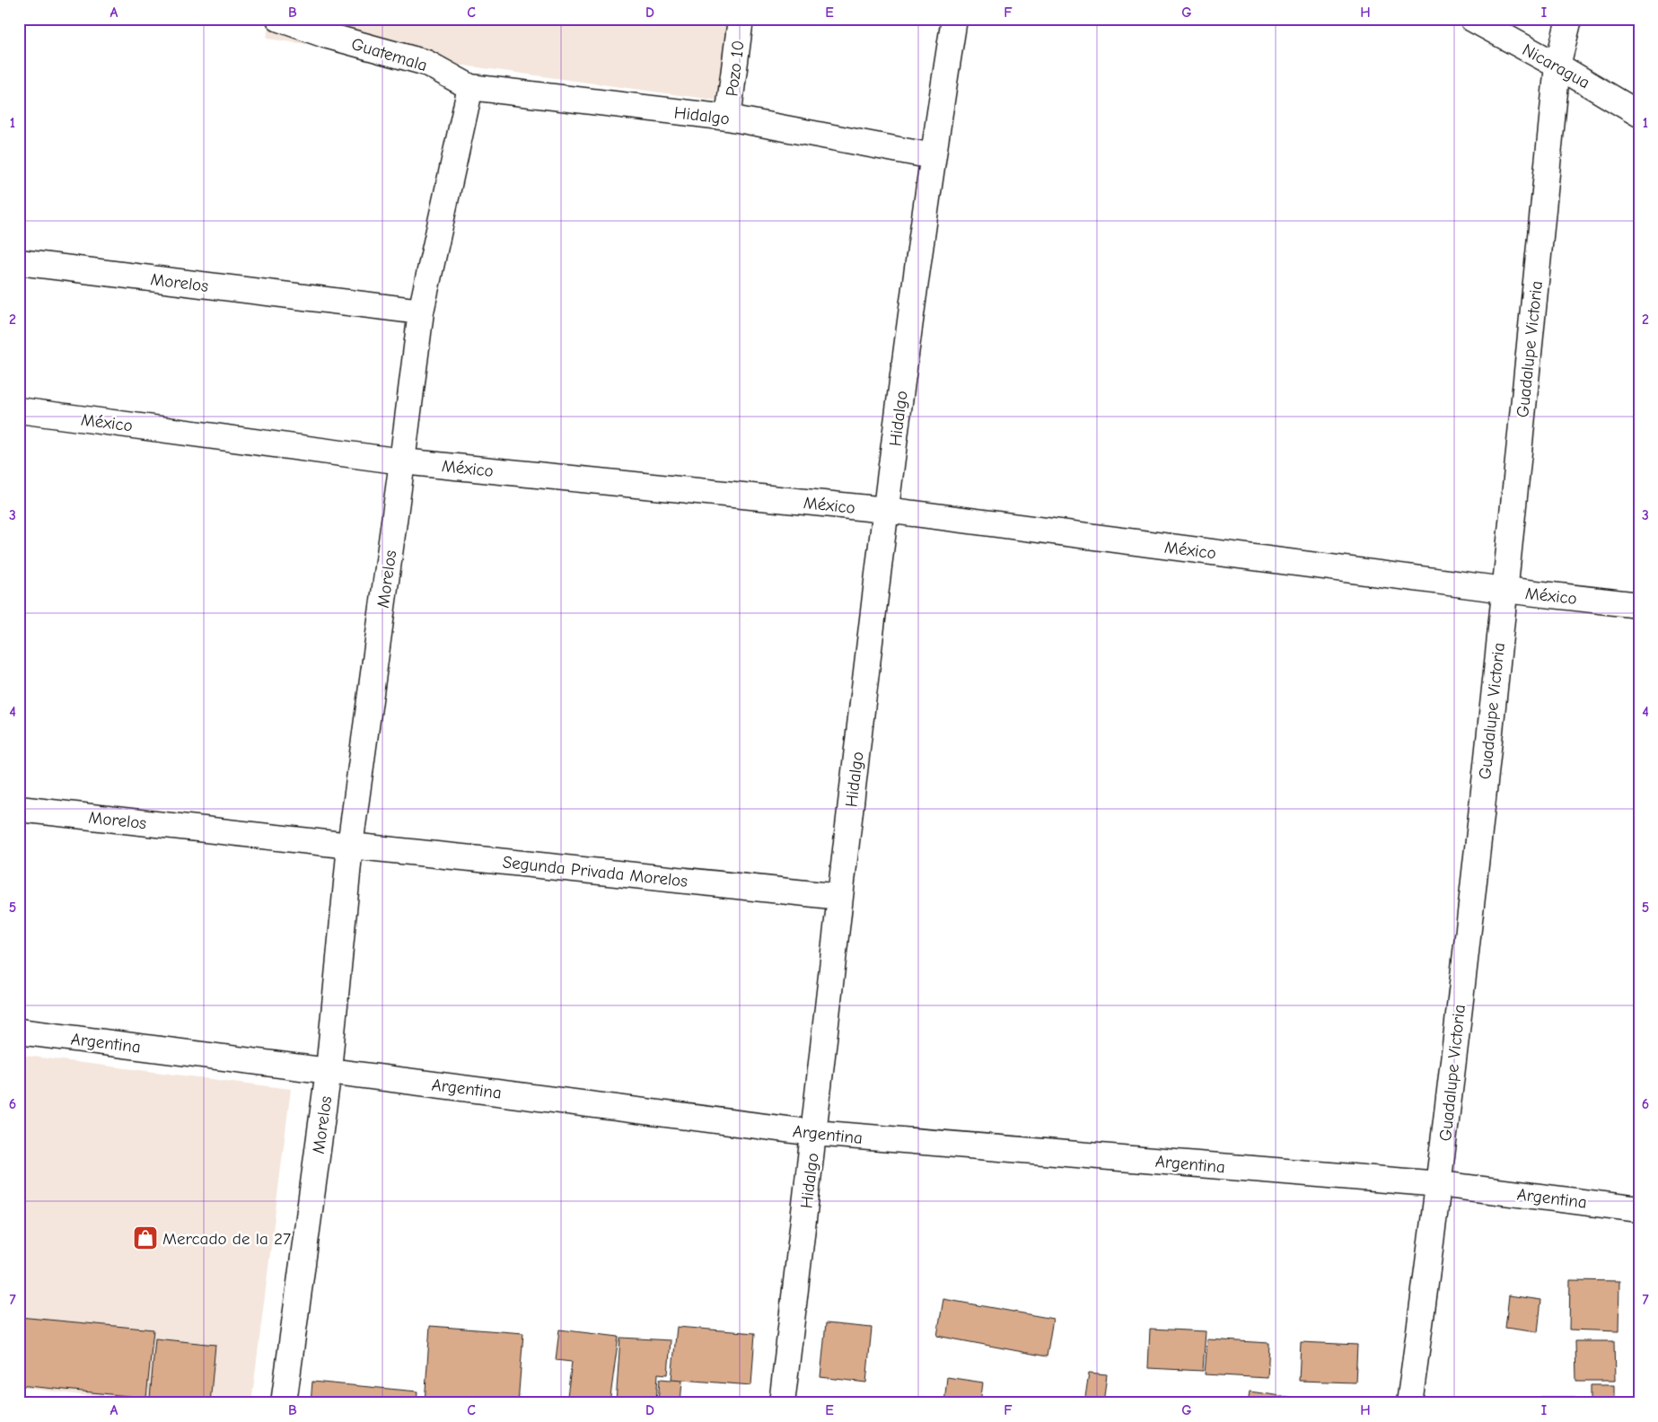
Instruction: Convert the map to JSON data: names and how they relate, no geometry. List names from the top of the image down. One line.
{"streets":{"street":["Guatemala","Nicaragua","Pozo 10","Hidalgo","Morelos","Guadalupe Victoria","México","Segunda Privada Morelos","Argentina"]},"crossings":[["Guatemala","Hidalgo"],["Guatemala","Morelos"],["Nicaragua","Guadalupe Victoria"],["Pozo 10","Hidalgo"],["Hidalgo","Morelos"],["Hidalgo","México"],["Hidalgo","Segunda Privada Morelos"],["Hidalgo","Argentina"],["Morelos","México"],["Morelos","Segunda Privada Morelos"],["Morelos","Argentina"],["Guadalupe Victoria","México"],["Guadalupe Victoria","Argentina"]],"places":{"shop":["Mercado de la 27"]},"grid":{"columns":["A","B","C","D","E","F","G","H","I"],"rows":["1","2","3","4","5","6","7"]}}
